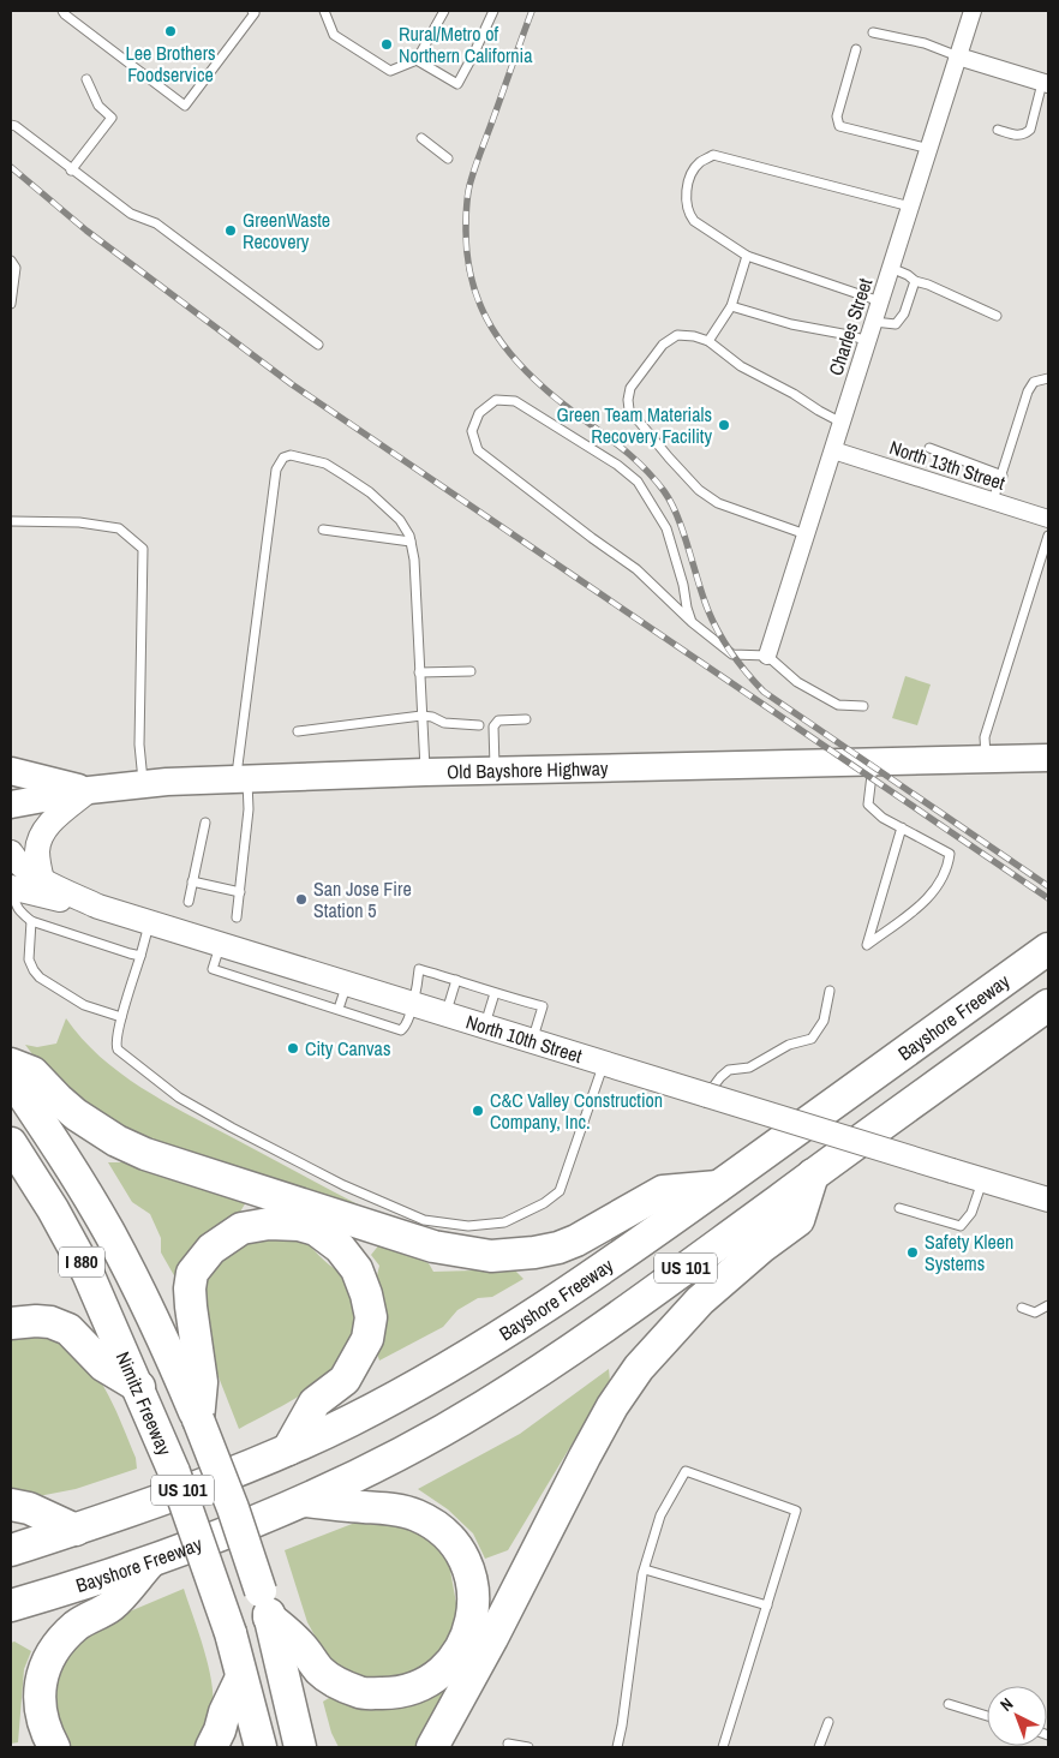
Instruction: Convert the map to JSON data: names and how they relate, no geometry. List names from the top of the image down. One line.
{"streets":{"highway":["Bayshore Freeway","I 880","US 101","Nimitz Freeway"],"main road":["Old Bayshore Highway","North 10th Street"],"street":["Charles Street","North 13th Street"]},"crossings":[["Charles Street","North 13th Street"],["I 880","Nimitz Freeway"]],"places":["Lee Brothers Foodservice","Rural/Metro of Northern California","GreenWaste Recovery","Green Team Materials Recovery Facility","San Jose Fire Station 5","City Canvas","C&C Valley Construction Company, Inc.","Safety Kleen Systems"],"north":"top left"}
